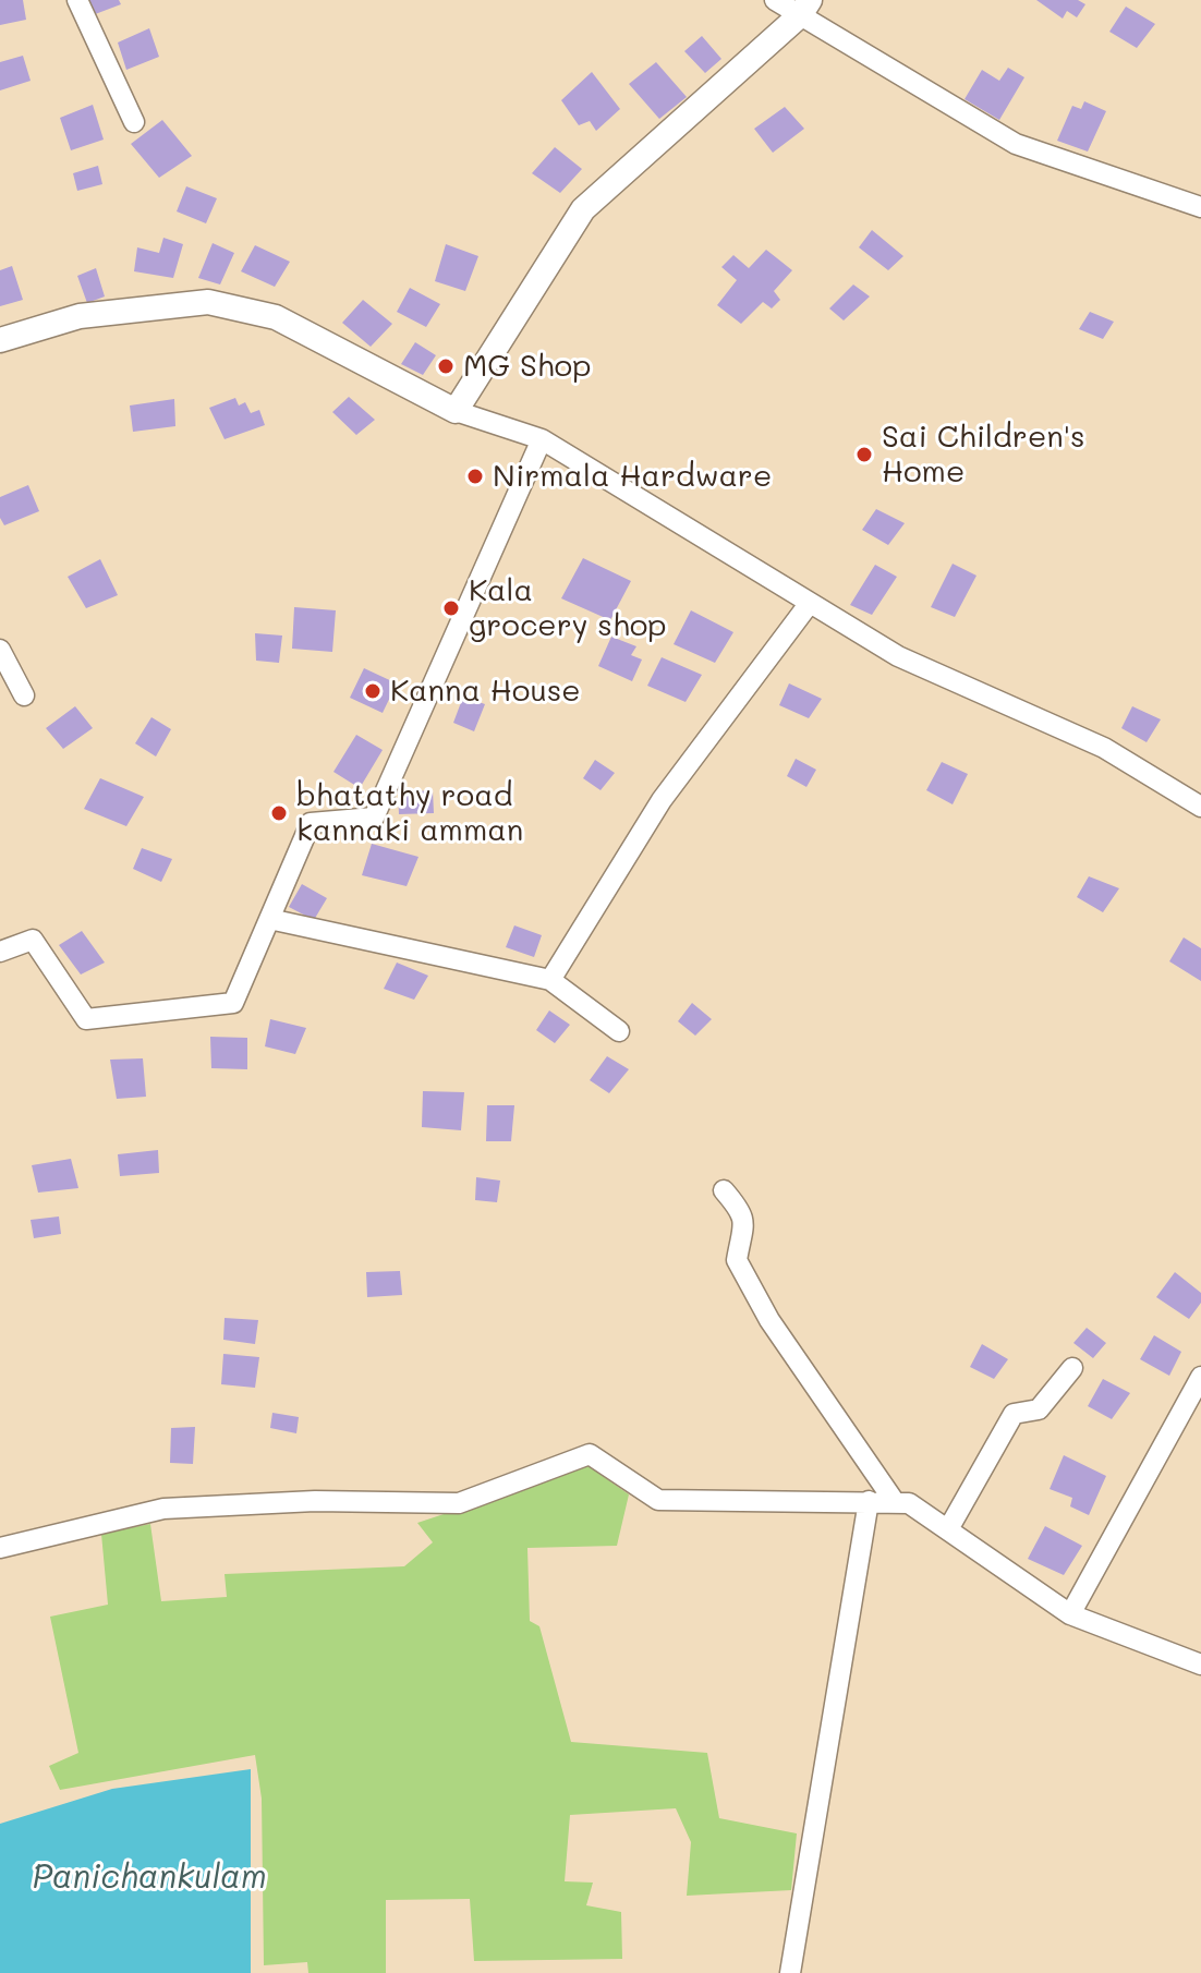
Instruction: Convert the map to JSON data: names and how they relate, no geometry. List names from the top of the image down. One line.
{"water":["Panichankulam"],"places":["MG Shop","Sai Children's Home","Nirmala Hardware","Kala grocery shop","Kanna House","bhatathy road kannaki amman"]}
